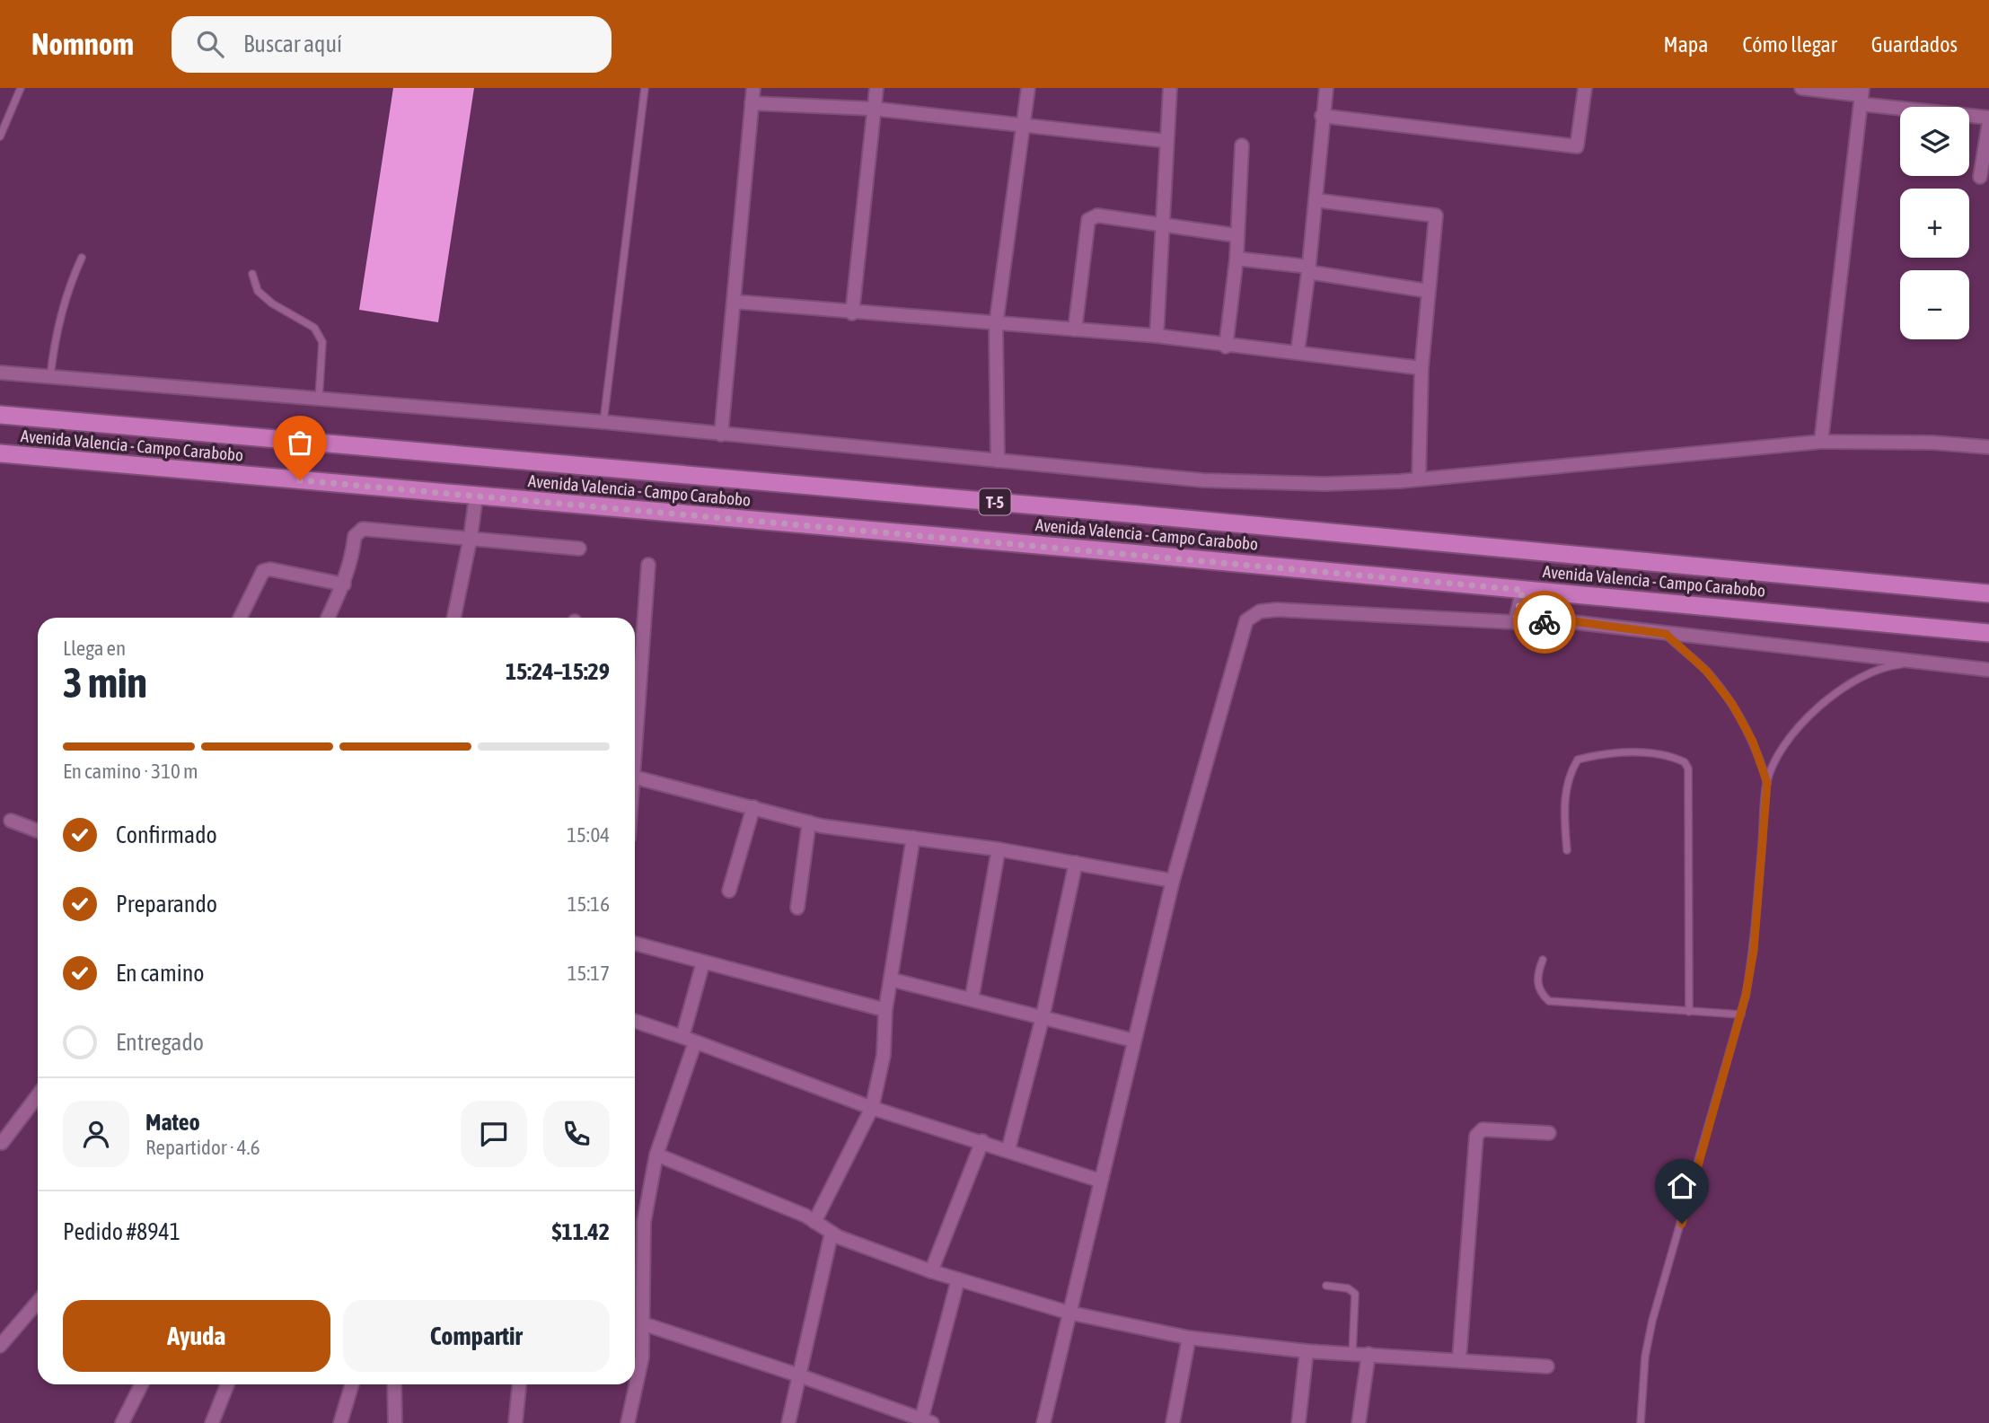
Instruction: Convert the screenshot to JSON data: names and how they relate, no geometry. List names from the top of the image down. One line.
{"streets":{"highway":["Avenida Valencia - Campo Carabobo","T-5"]},"page":{"header":"Nomnom","search":"Buscar aquí","nav":["Mapa","Cómo llegar","Guardados"],"map_buttons":["+","−"],"heading":["3 min","Llega en","15:24–15:29"],"panel":["Mateo","Repartidor · 4.6","Pedido #8941","$11.42"],"bar":"En camino · 310 m","list":[["Confirmado","15:04"],["Preparando","15:16"],["En camino","15:17"],"Entregado"],"buttons":["Ayuda","Compartir"]}}
